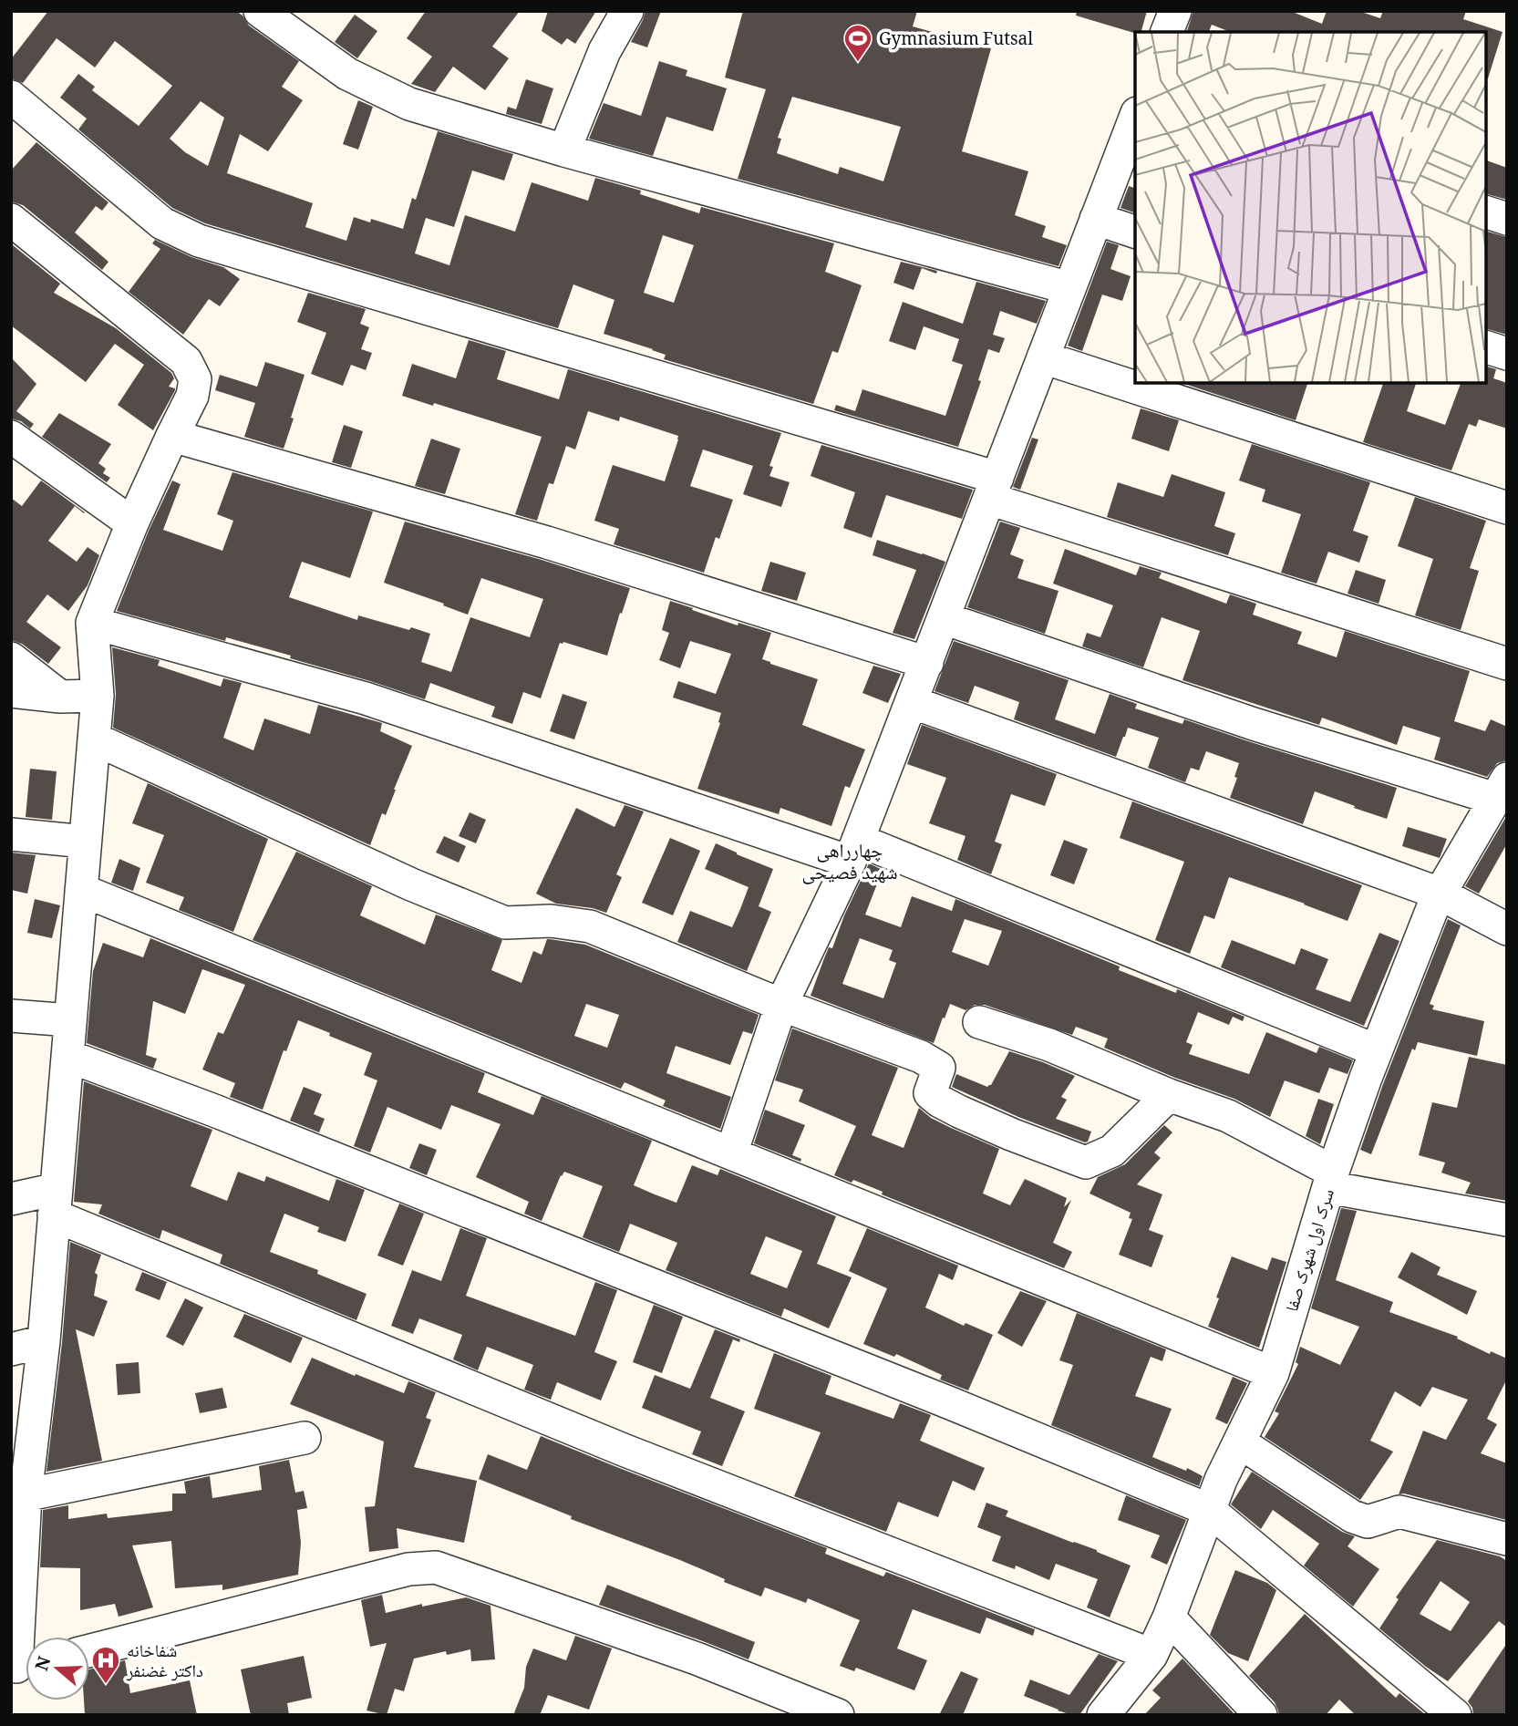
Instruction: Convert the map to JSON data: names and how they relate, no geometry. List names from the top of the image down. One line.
{"streets":{"street":["سرک اول شهرک صفا"]},"districts":["چهارراهی شهید فصیحی"],"places":{"sports":["Gymnasium Futsal"],"hospital":["شفاخانه داکتر غضنفر"]},"north":"left"}
